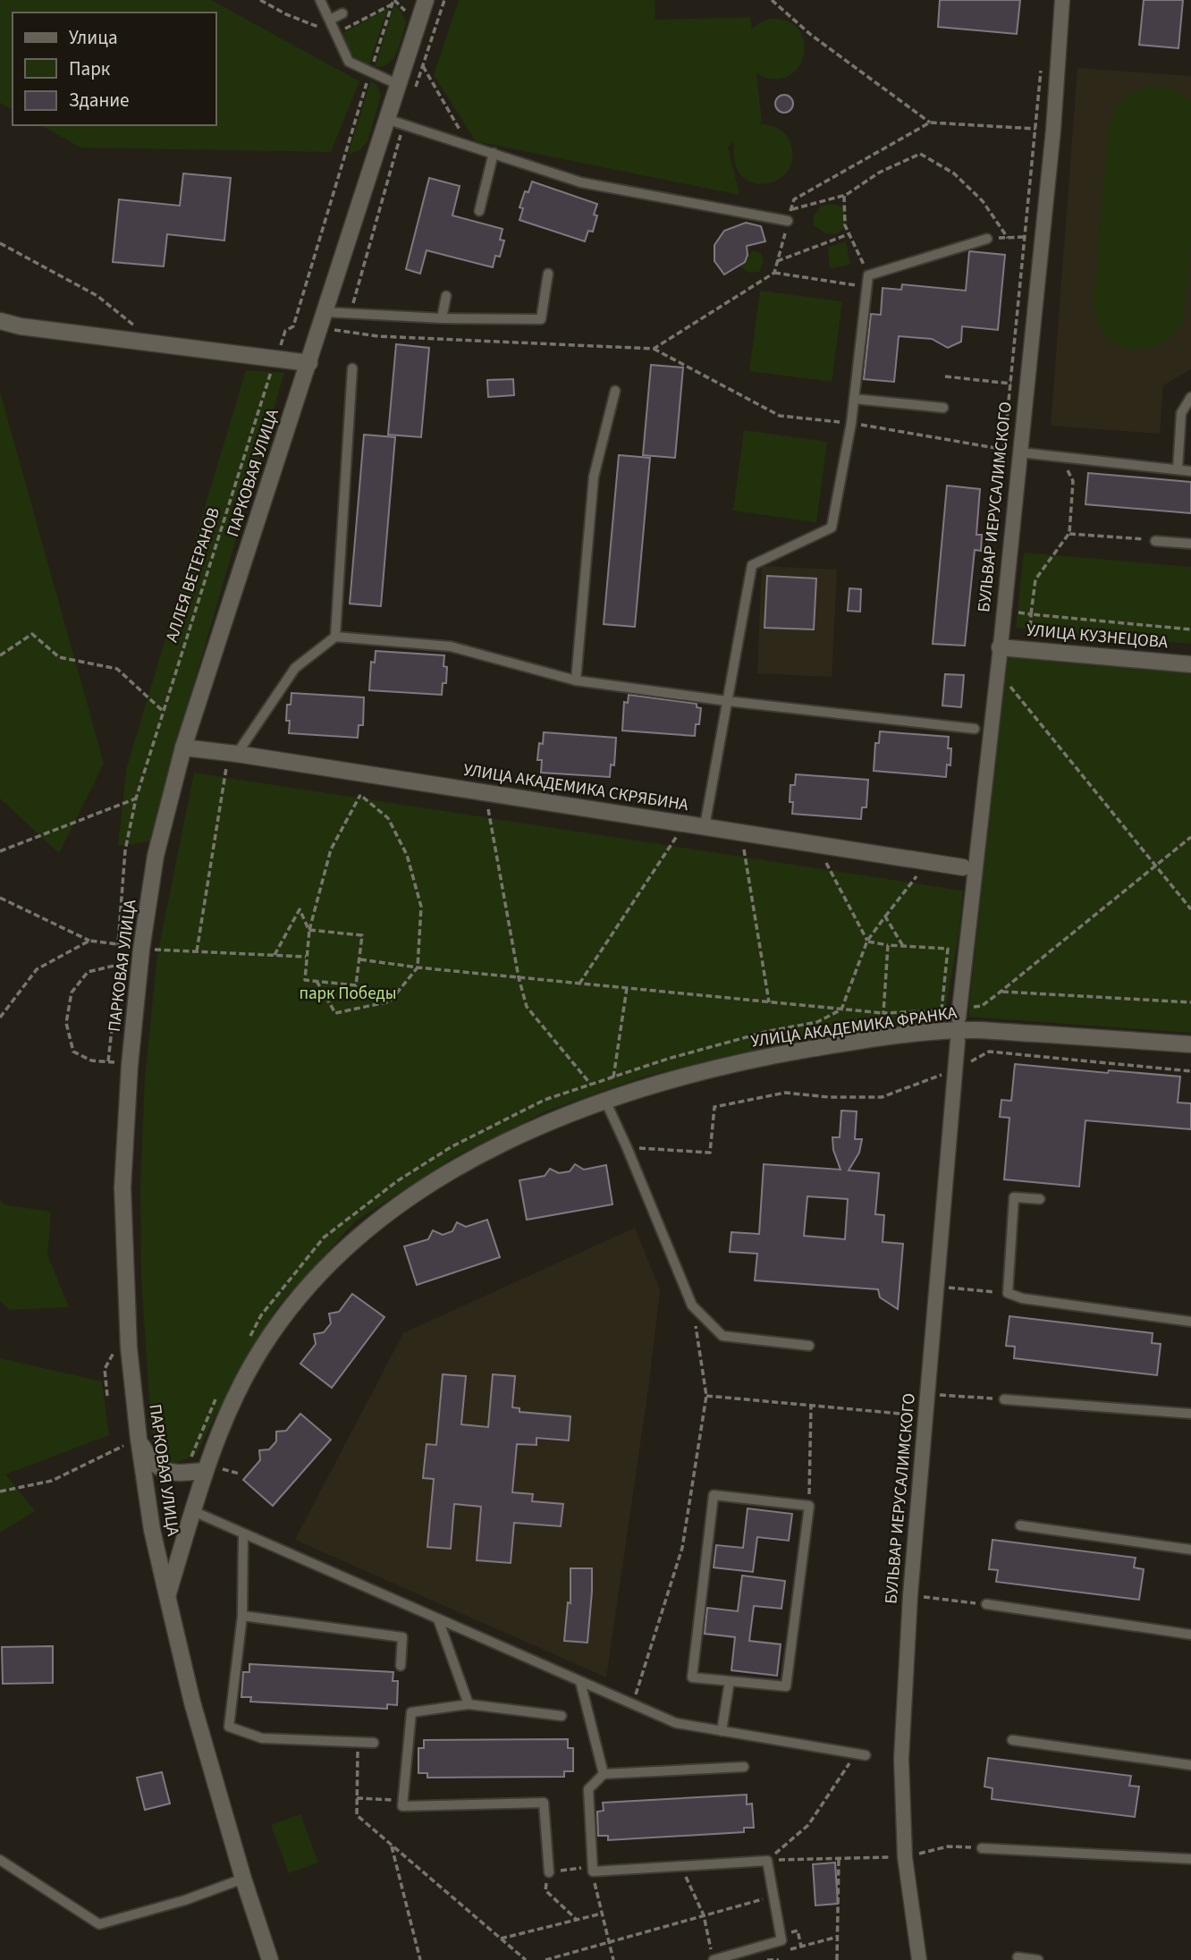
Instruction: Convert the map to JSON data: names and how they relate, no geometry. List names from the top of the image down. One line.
{"streets":{"street":["ПАРКОВАЯ УЛИЦА","БУЛЬВАР ИЕРУСАЛИМСКОГО","УЛИЦА КУЗНЕЦОВА","УЛИЦА АКАДЕМИКА СКРЯБИНА","УЛИЦА АКАДЕМИКА ФРАНКА"],"path":["АЛЛЕЯ ВЕТЕРАНОВ"]},"crossings":[["ПАРКОВАЯ УЛИЦА","УЛИЦА АКАДЕМИКА СКРЯБИНА"],["ПАРКОВАЯ УЛИЦА","УЛИЦА АКАДЕМИКА ФРАНКА"],["БУЛЬВАР ИЕРУСАЛИМСКОГО","УЛИЦА КУЗНЕЦОВА"]],"parks":["парк Победы"],"legend":["Улица","Парк","Здание"]}
